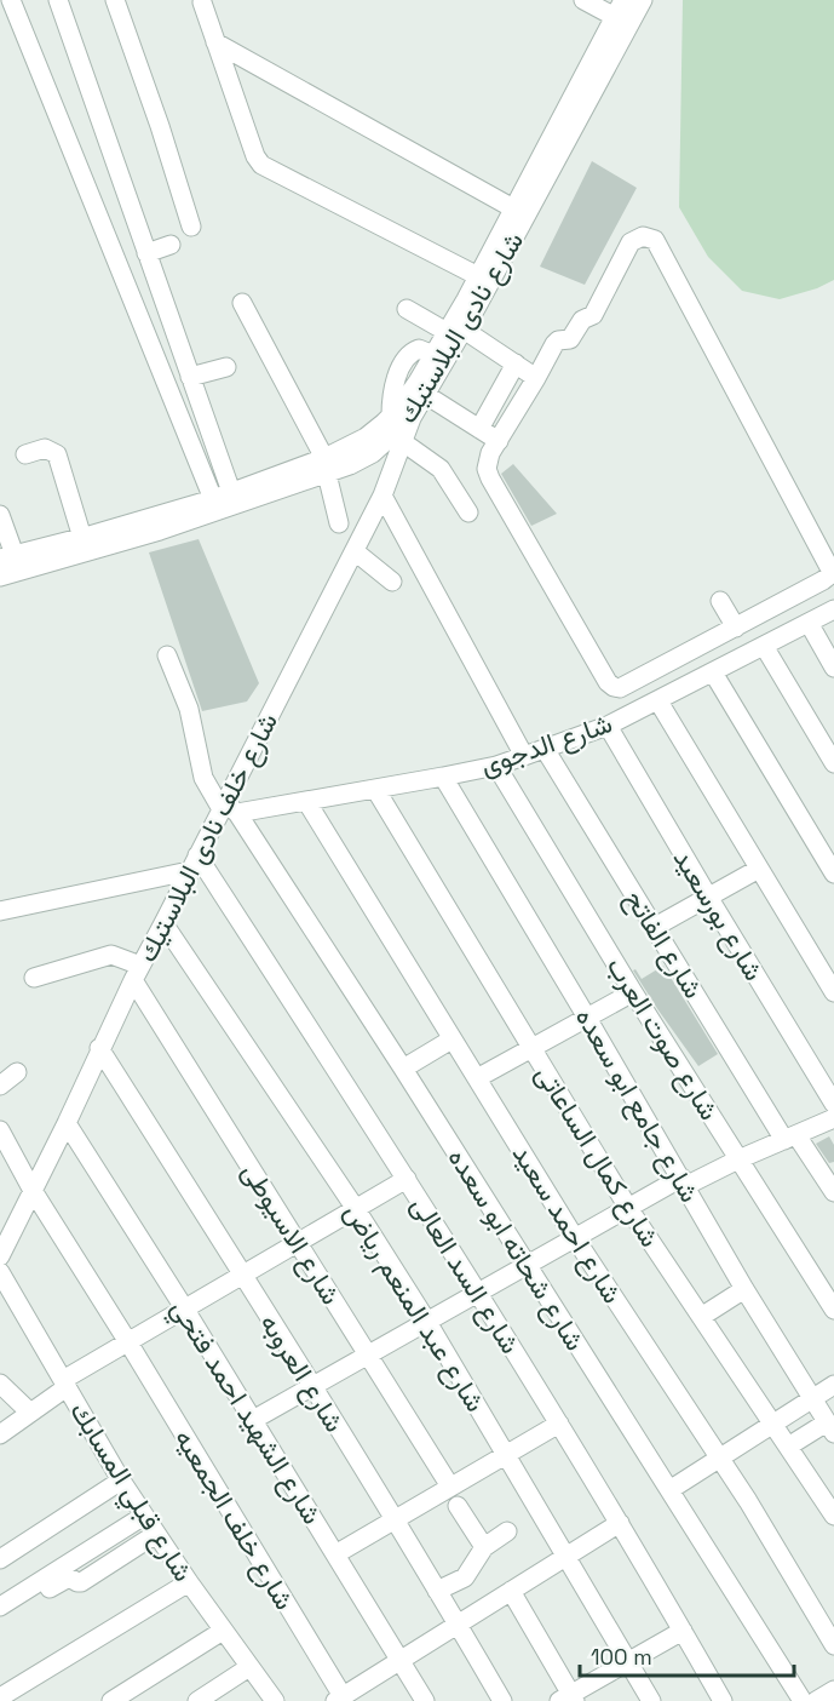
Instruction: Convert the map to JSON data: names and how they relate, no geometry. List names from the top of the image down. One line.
{"streets":{"street":["شارع نادى البلاستيك","شارع الدجوى","شارع خلف نادى البلاستيك","شارع بورسعيد","شارع الفاتح","شارع صوت العرب","شارع جامع ابو سعده","شارع كمال الساعاتى","شارع احمد سعيد","شارع الاسيوطى","شارع شحاته ابو سعده","شارع السد العالى","شارع عبد المنعم رياض","شارع العروبه","شارع الشهيد احمد فتحي","شارع قبلي المسابك","شارع خلف الجمعيه"]},"crossings":[["شارع نادى البلاستيك","شارع خلف نادى البلاستيك"],["شارع الدجوى","شارع خلف نادى البلاستيك"],["شارع الدجوى","شارع بورسعيد"],["شارع الدجوى","شارع الفاتح"],["شارع الدجوى","شارع صوت العرب"],["شارع الدجوى","شارع جامع ابو سعده"],["شارع الدجوى","شارع كمال الساعاتى"],["شارع الدجوى","شارع احمد سعيد"],["شارع الدجوى","شارع شحاته ابو سعده"],["شارع خلف نادى البلاستيك","شارع الاسيوطى"],["شارع خلف نادى البلاستيك","شارع شحاته ابو سعده"],["شارع خلف نادى البلاستيك","شارع السد العالى"],["شارع خلف نادى البلاستيك","شارع عبد المنعم رياض"],["شارع خلف نادى البلاستيك","شارع العروبه"],["شارع خلف نادى البلاستيك","شارع الشهيد احمد فتحي"],["شارع خلف نادى البلاستيك","شارع خلف الجمعيه"]],"scale_bar":"100 m"}
